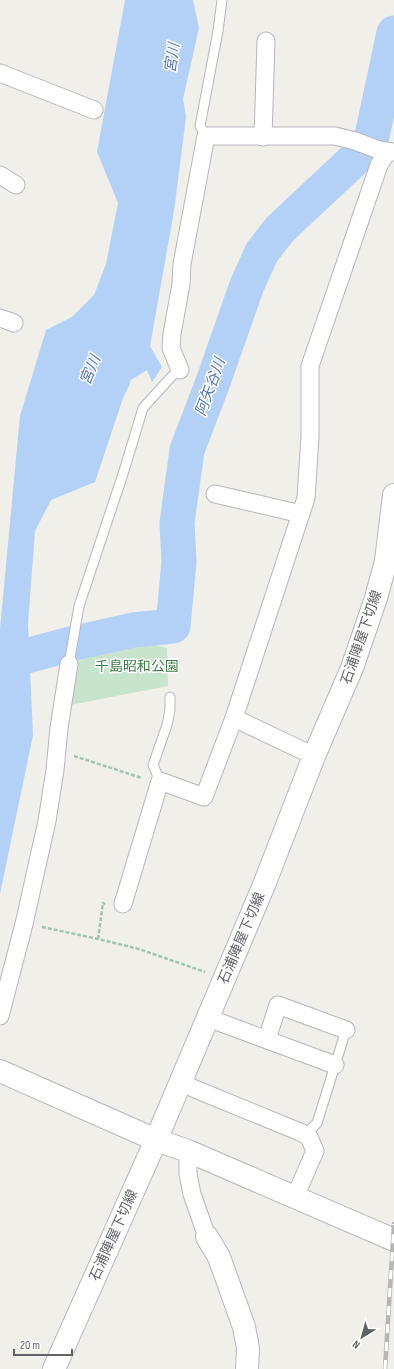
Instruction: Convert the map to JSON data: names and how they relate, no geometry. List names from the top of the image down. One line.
{"streets":{"main road":["石浦陣屋下切線"]},"water":["宮川","阿矢谷川"],"parks":["千島昭和公園"],"scale_bar":"20 m","north":"bottom left"}
